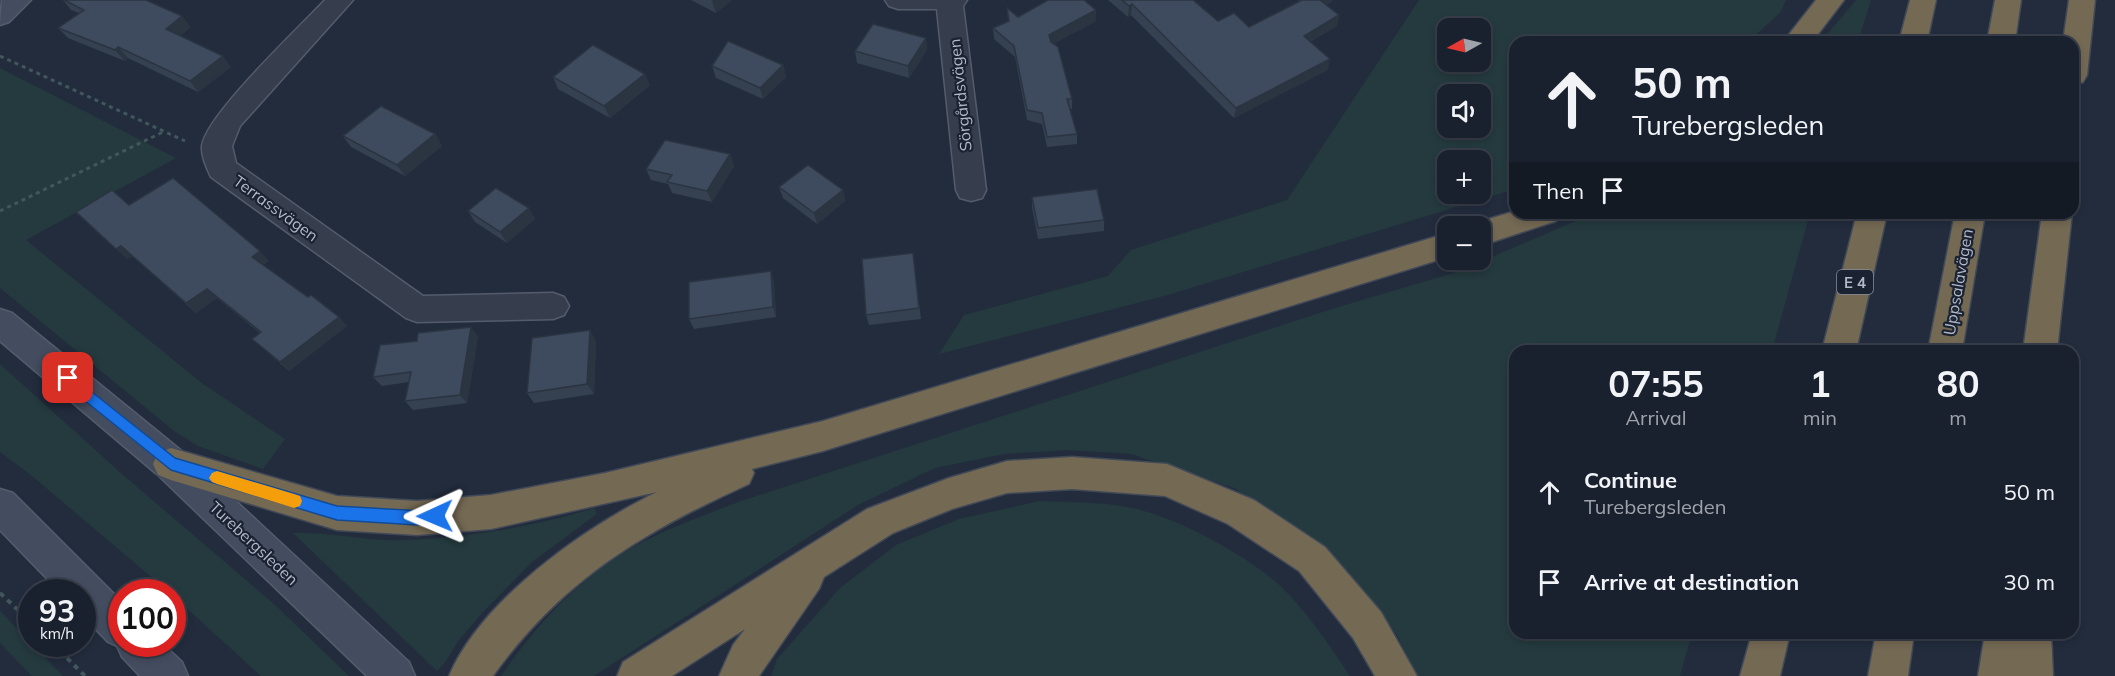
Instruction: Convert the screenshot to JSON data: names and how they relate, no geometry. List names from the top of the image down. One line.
{"streets":{"highway":["E 4","Uppsalavägen"],"main road":["Turebergsleden"],"street":["Sörgårdsvägen","Terrassvägen"]},"north":"left","page":{"map_buttons":["+","−"],"turn":["50 m","Turebergsleden"],"then":"Then","eta":["07:55","Arrival","1","min","80","m"],"list":[{"name":"Continue","note":"Turebergsleden","value":"50 m"},{"name":"Arrive at destination","value":"30 m"}],"speed":"93 km/h","limit":"100"}}
